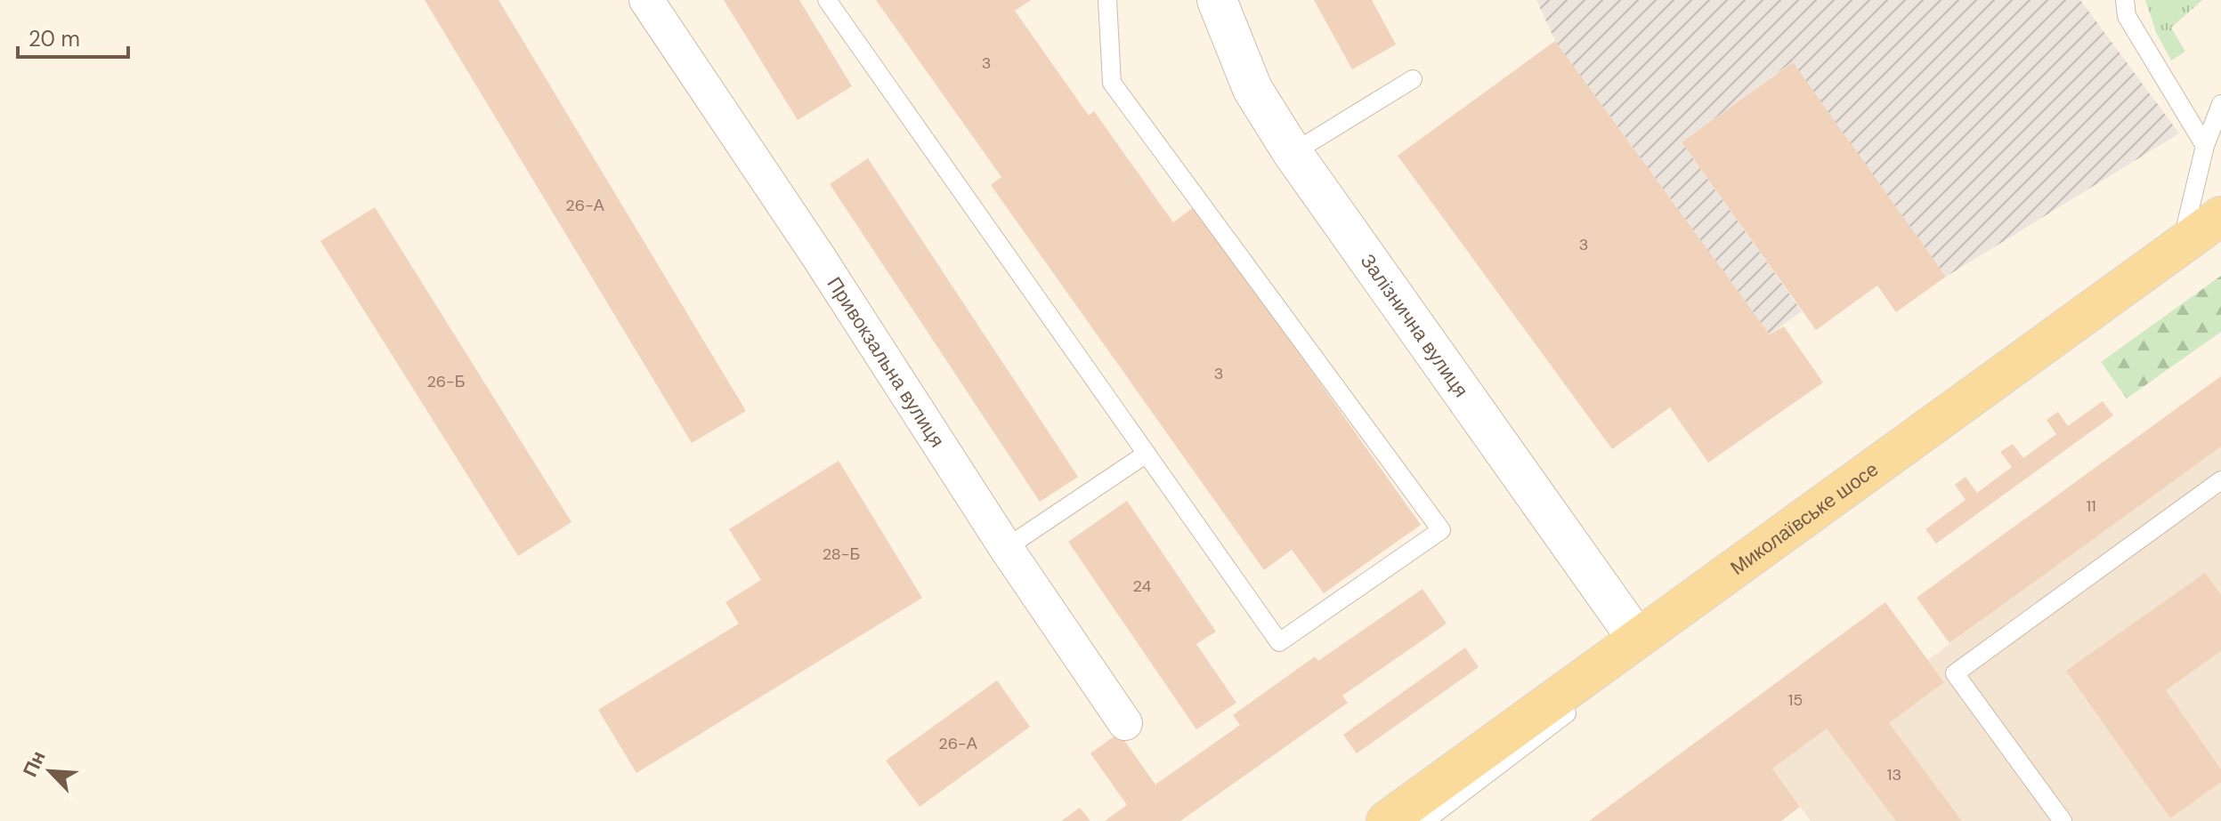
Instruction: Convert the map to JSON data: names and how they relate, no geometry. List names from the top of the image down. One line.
{"streets":{"main road":["Миколаївське шосе"],"street":["Залізнична вулиця","Привокзальна вулиця"]},"crossings":[["Залізнична вулиця","Миколаївське шосе"]],"house_numbers":["3","26-А","3","3","26-Б","11","28-Б","24","15","26-А","13"],"scale_bar":"20 m","north":"top left"}
